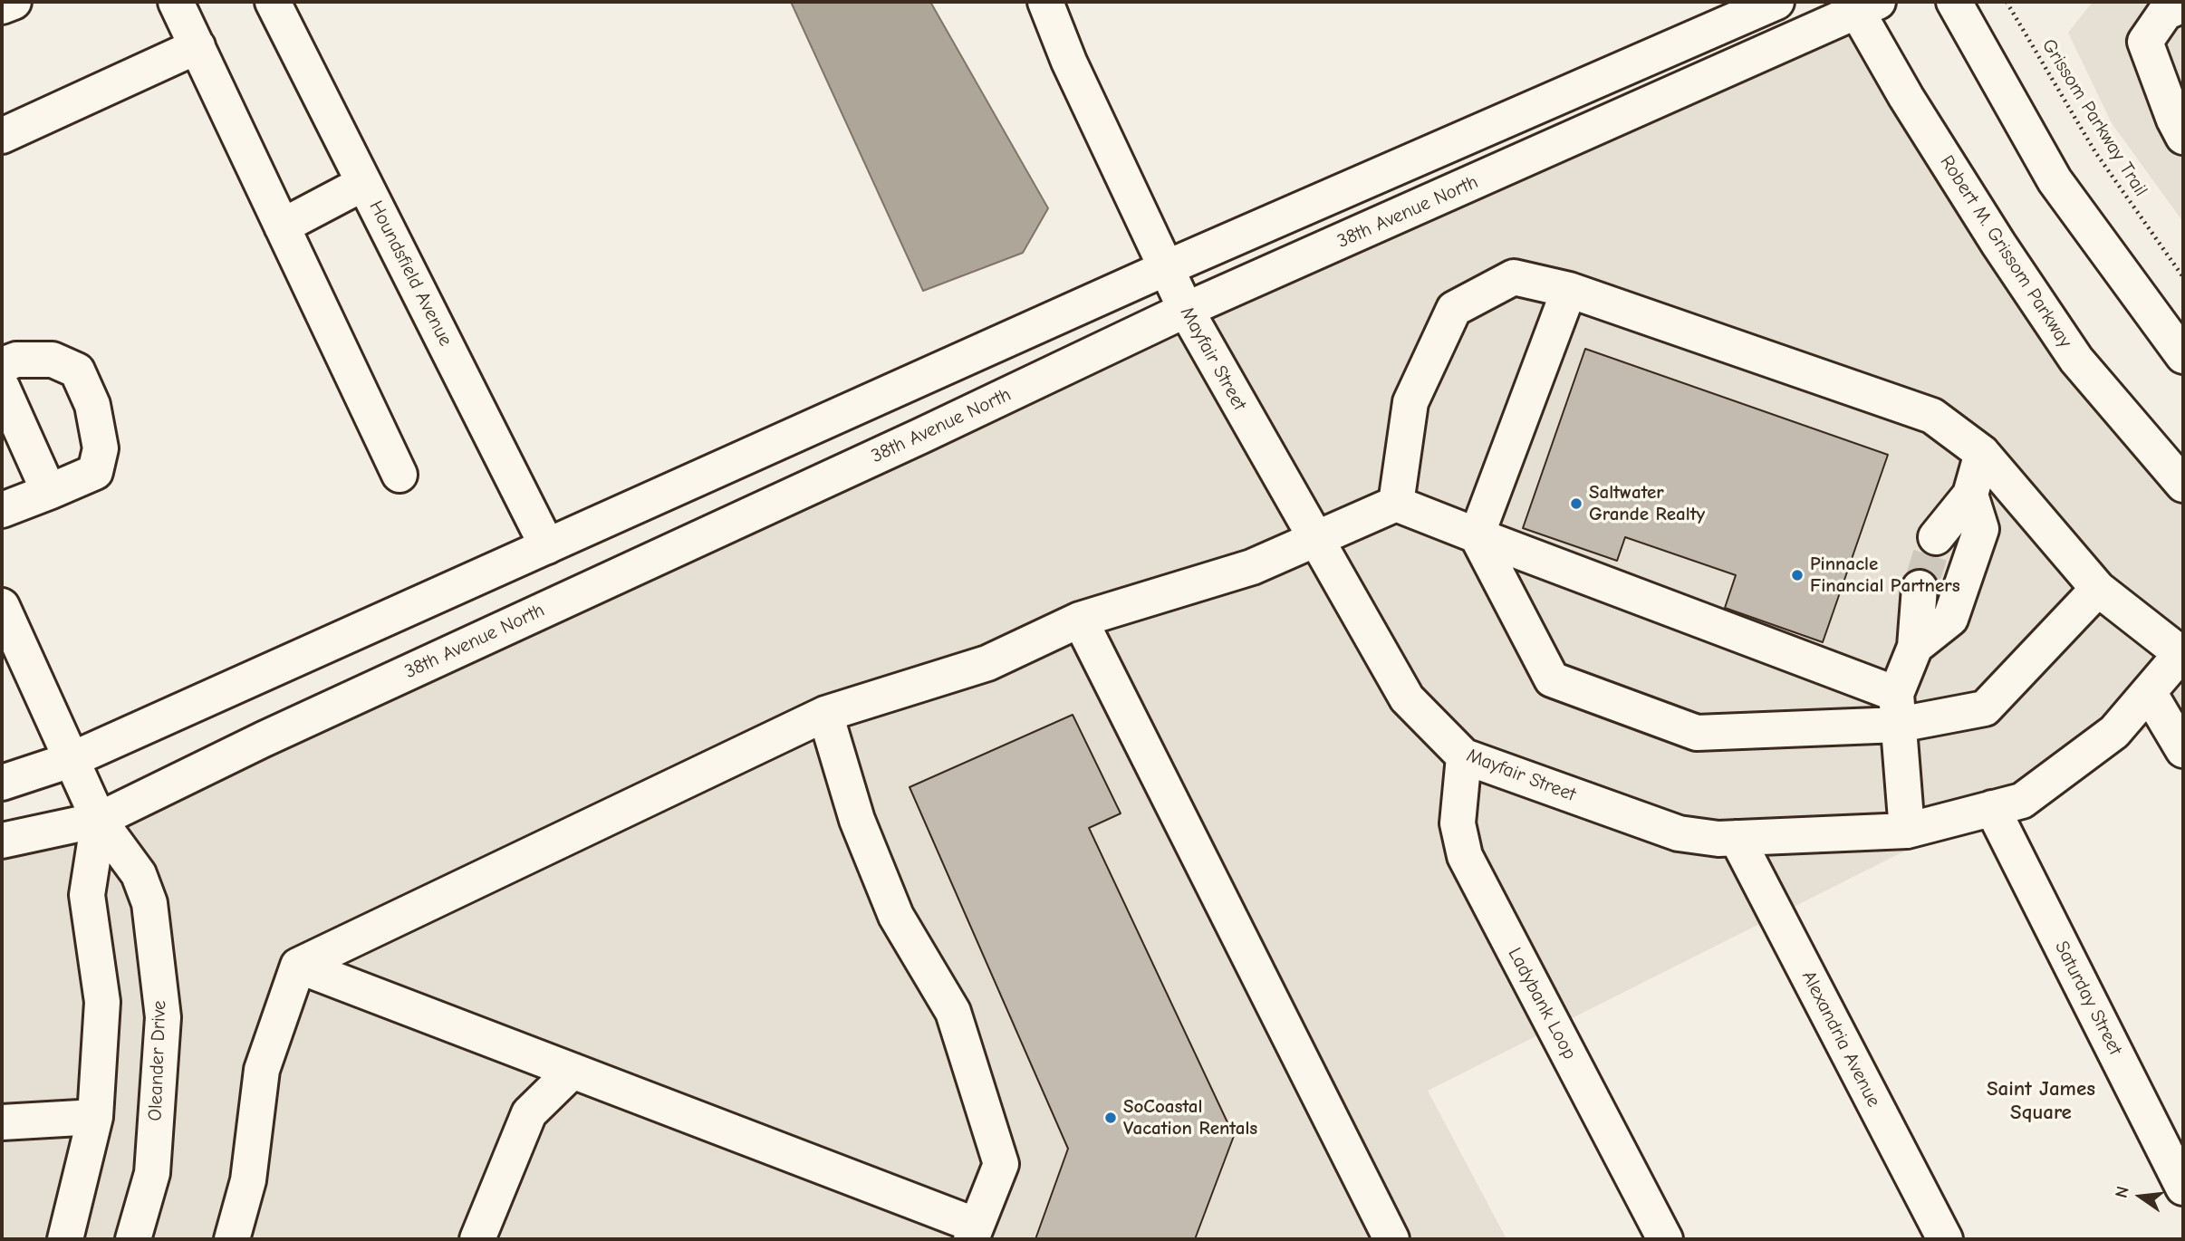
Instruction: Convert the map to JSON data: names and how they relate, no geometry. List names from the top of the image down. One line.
{"streets":{"main road":["38th Avenue North","Robert M. Grissom Parkway","Houndsfield Avenue","Mayfair Street","Saturday Street","Ladybank Loop","Alexandria Avenue","Oleander Drive"],"path":["Grissom Parkway Trail"]},"crossings":[["38th Avenue North","Robert M. Grissom Parkway"],["38th Avenue North","Mayfair Street"],["38th Avenue North","Oleander Drive"],["Mayfair Street","Saturday Street"],["Mayfair Street","Ladybank Loop"],["Mayfair Street","Alexandria Avenue"]],"districts":["Saint James Square"],"places":["Saltwater Grande Realty","Pinnacle Financial Partners","SoCoastal Vacation Rentals"],"north":"left"}
